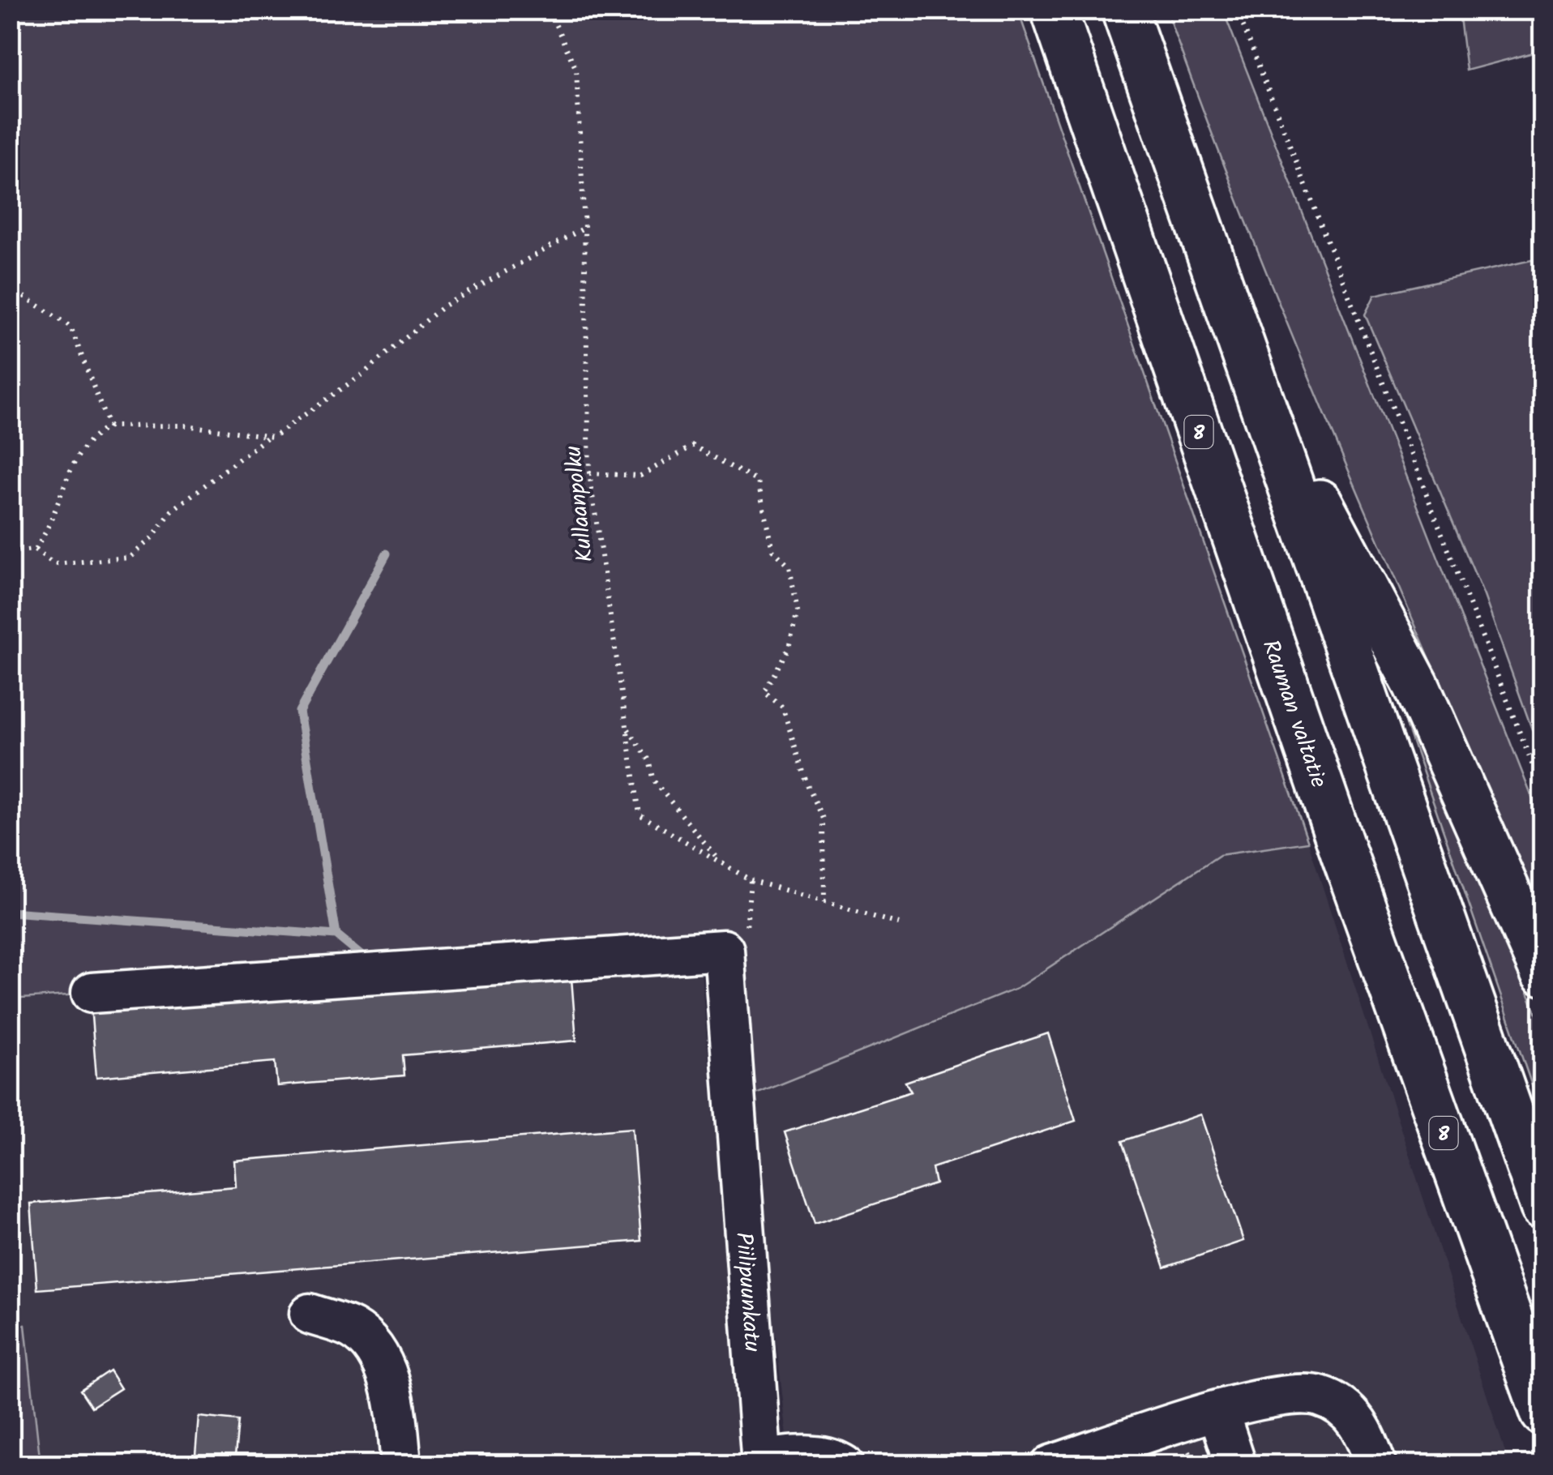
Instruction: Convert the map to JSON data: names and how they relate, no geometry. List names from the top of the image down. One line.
{"streets":{"highway":["8","Rauman valtatie"],"street":["Piilipuunkatu"],"path":["Kullaanpolku"]}}
